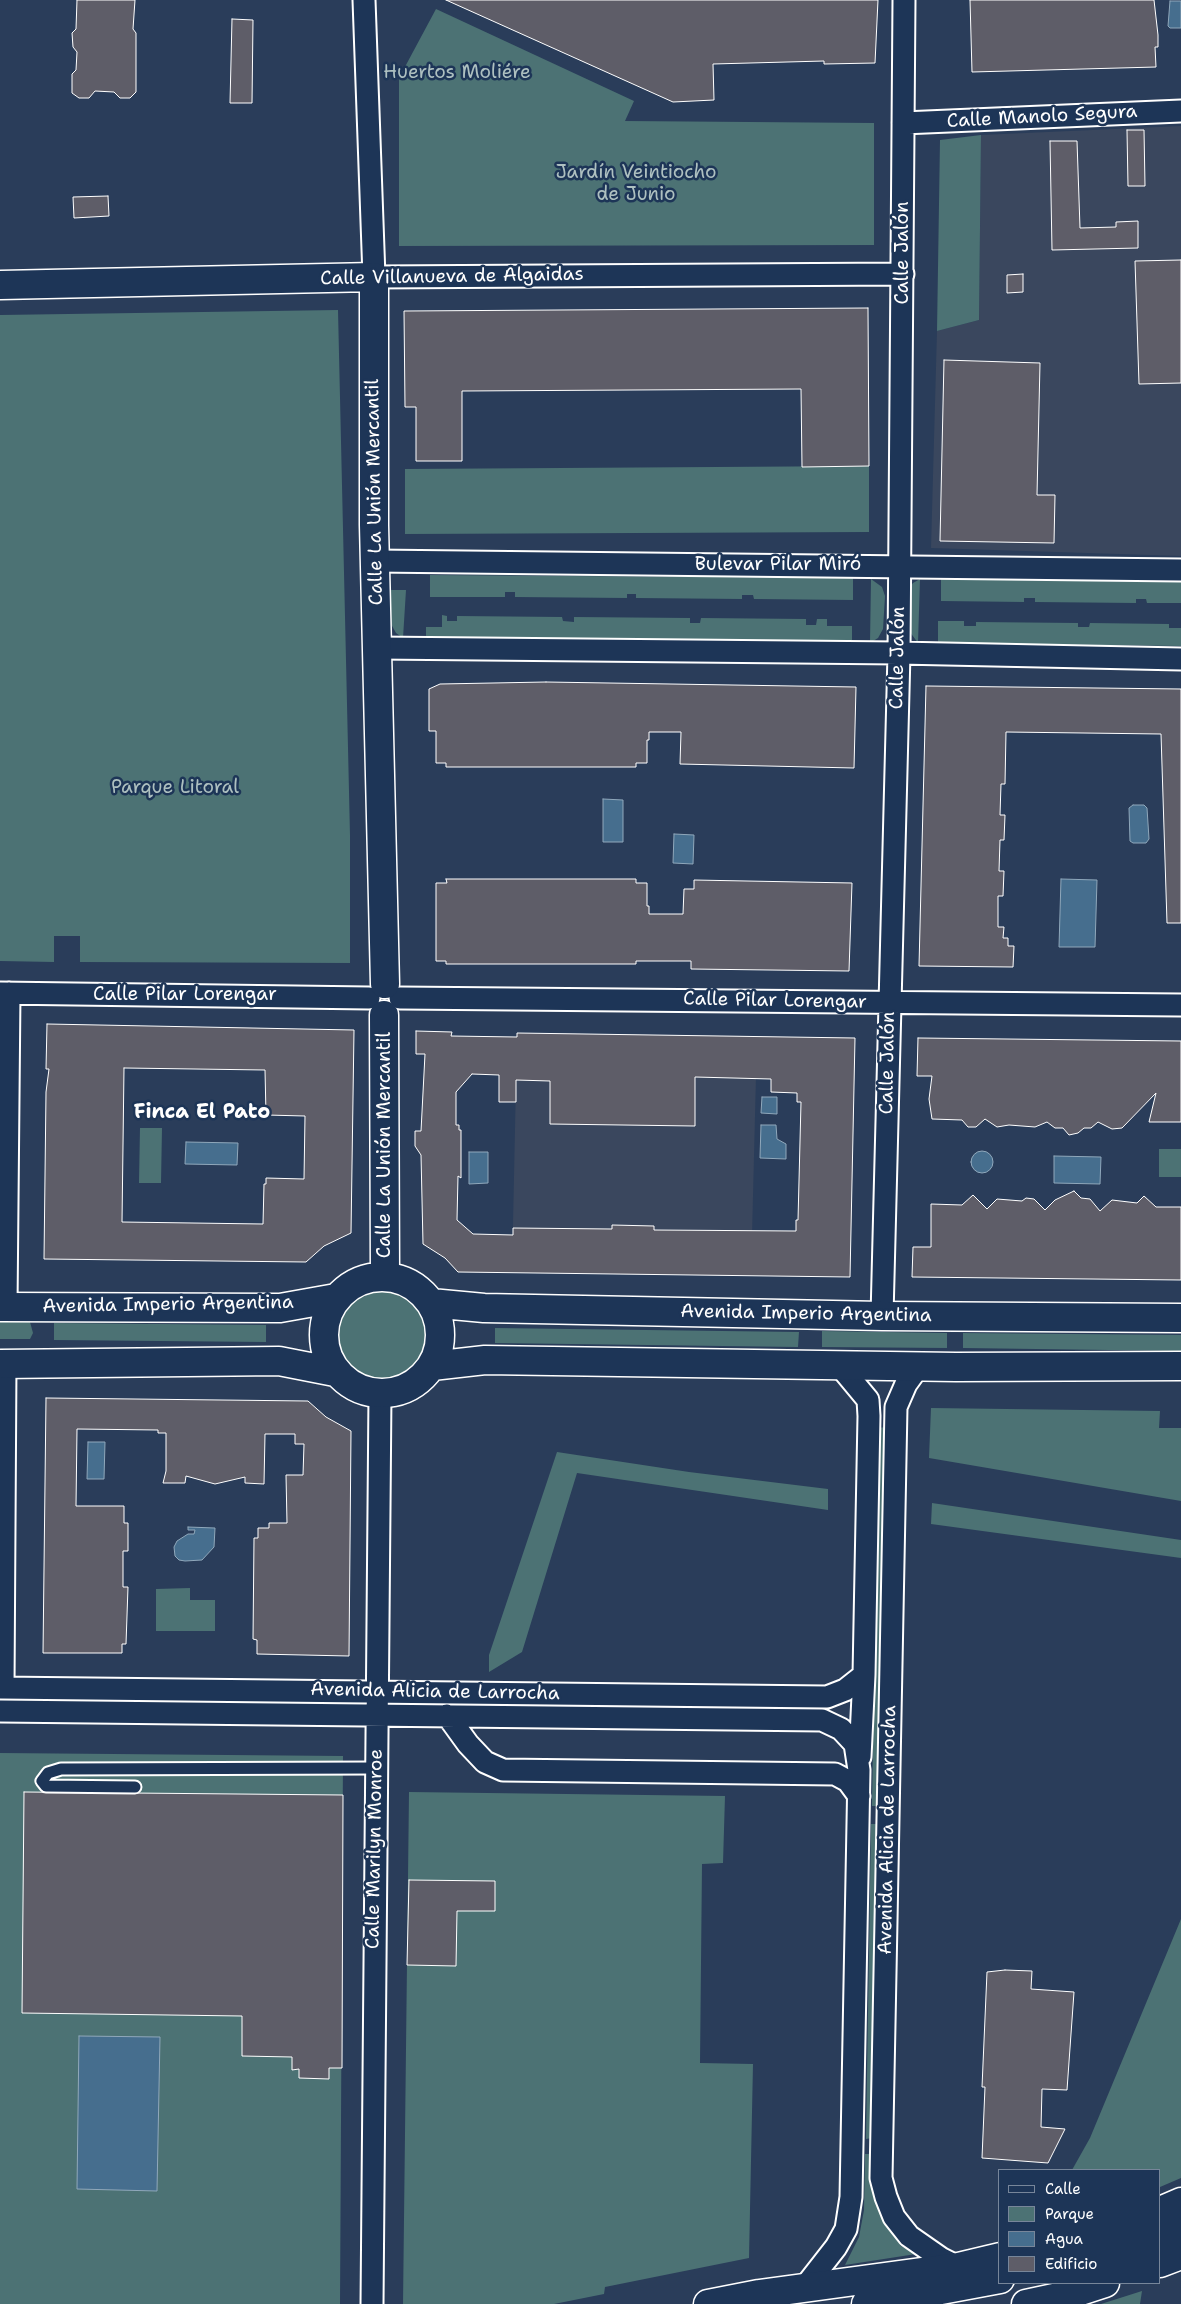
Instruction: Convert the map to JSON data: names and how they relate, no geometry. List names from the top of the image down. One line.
{"streets":{"street":["Calle Manolo Segura","Calle Jalón","Calle Villanueva de Algaidas","Calle La Unión Mercantil","Bulevar Pilar Miró","Calle Pilar Lorengar","Avenida Imperio Argentina","Avenida Alicia de Larrocha","Calle Marilyn Monroe"]},"crossings":[["Calle Manolo Segura","Calle Jalón"],["Calle Jalón","Calle Villanueva de Algaidas"],["Calle Jalón","Bulevar Pilar Miró"],["Calle Jalón","Calle Pilar Lorengar"],["Calle Jalón","Avenida Imperio Argentina"],["Calle Villanueva de Algaidas","Calle La Unión Mercantil"],["Calle La Unión Mercantil","Bulevar Pilar Miró"],["Calle La Unión Mercantil","Calle Pilar Lorengar"],["Calle La Unión Mercantil","Avenida Imperio Argentina"],["Calle La Unión Mercantil","Calle Marilyn Monroe"],["Avenida Imperio Argentina","Calle Marilyn Monroe"],["Avenida Alicia de Larrocha","Calle Marilyn Monroe"]],"districts":["Finca El Pato"],"parks":["Huertos Moliére","Jardín Veintiocho de Junio","Parque Litoral"],"legend":["Calle","Parque","Agua","Edificio"]}
